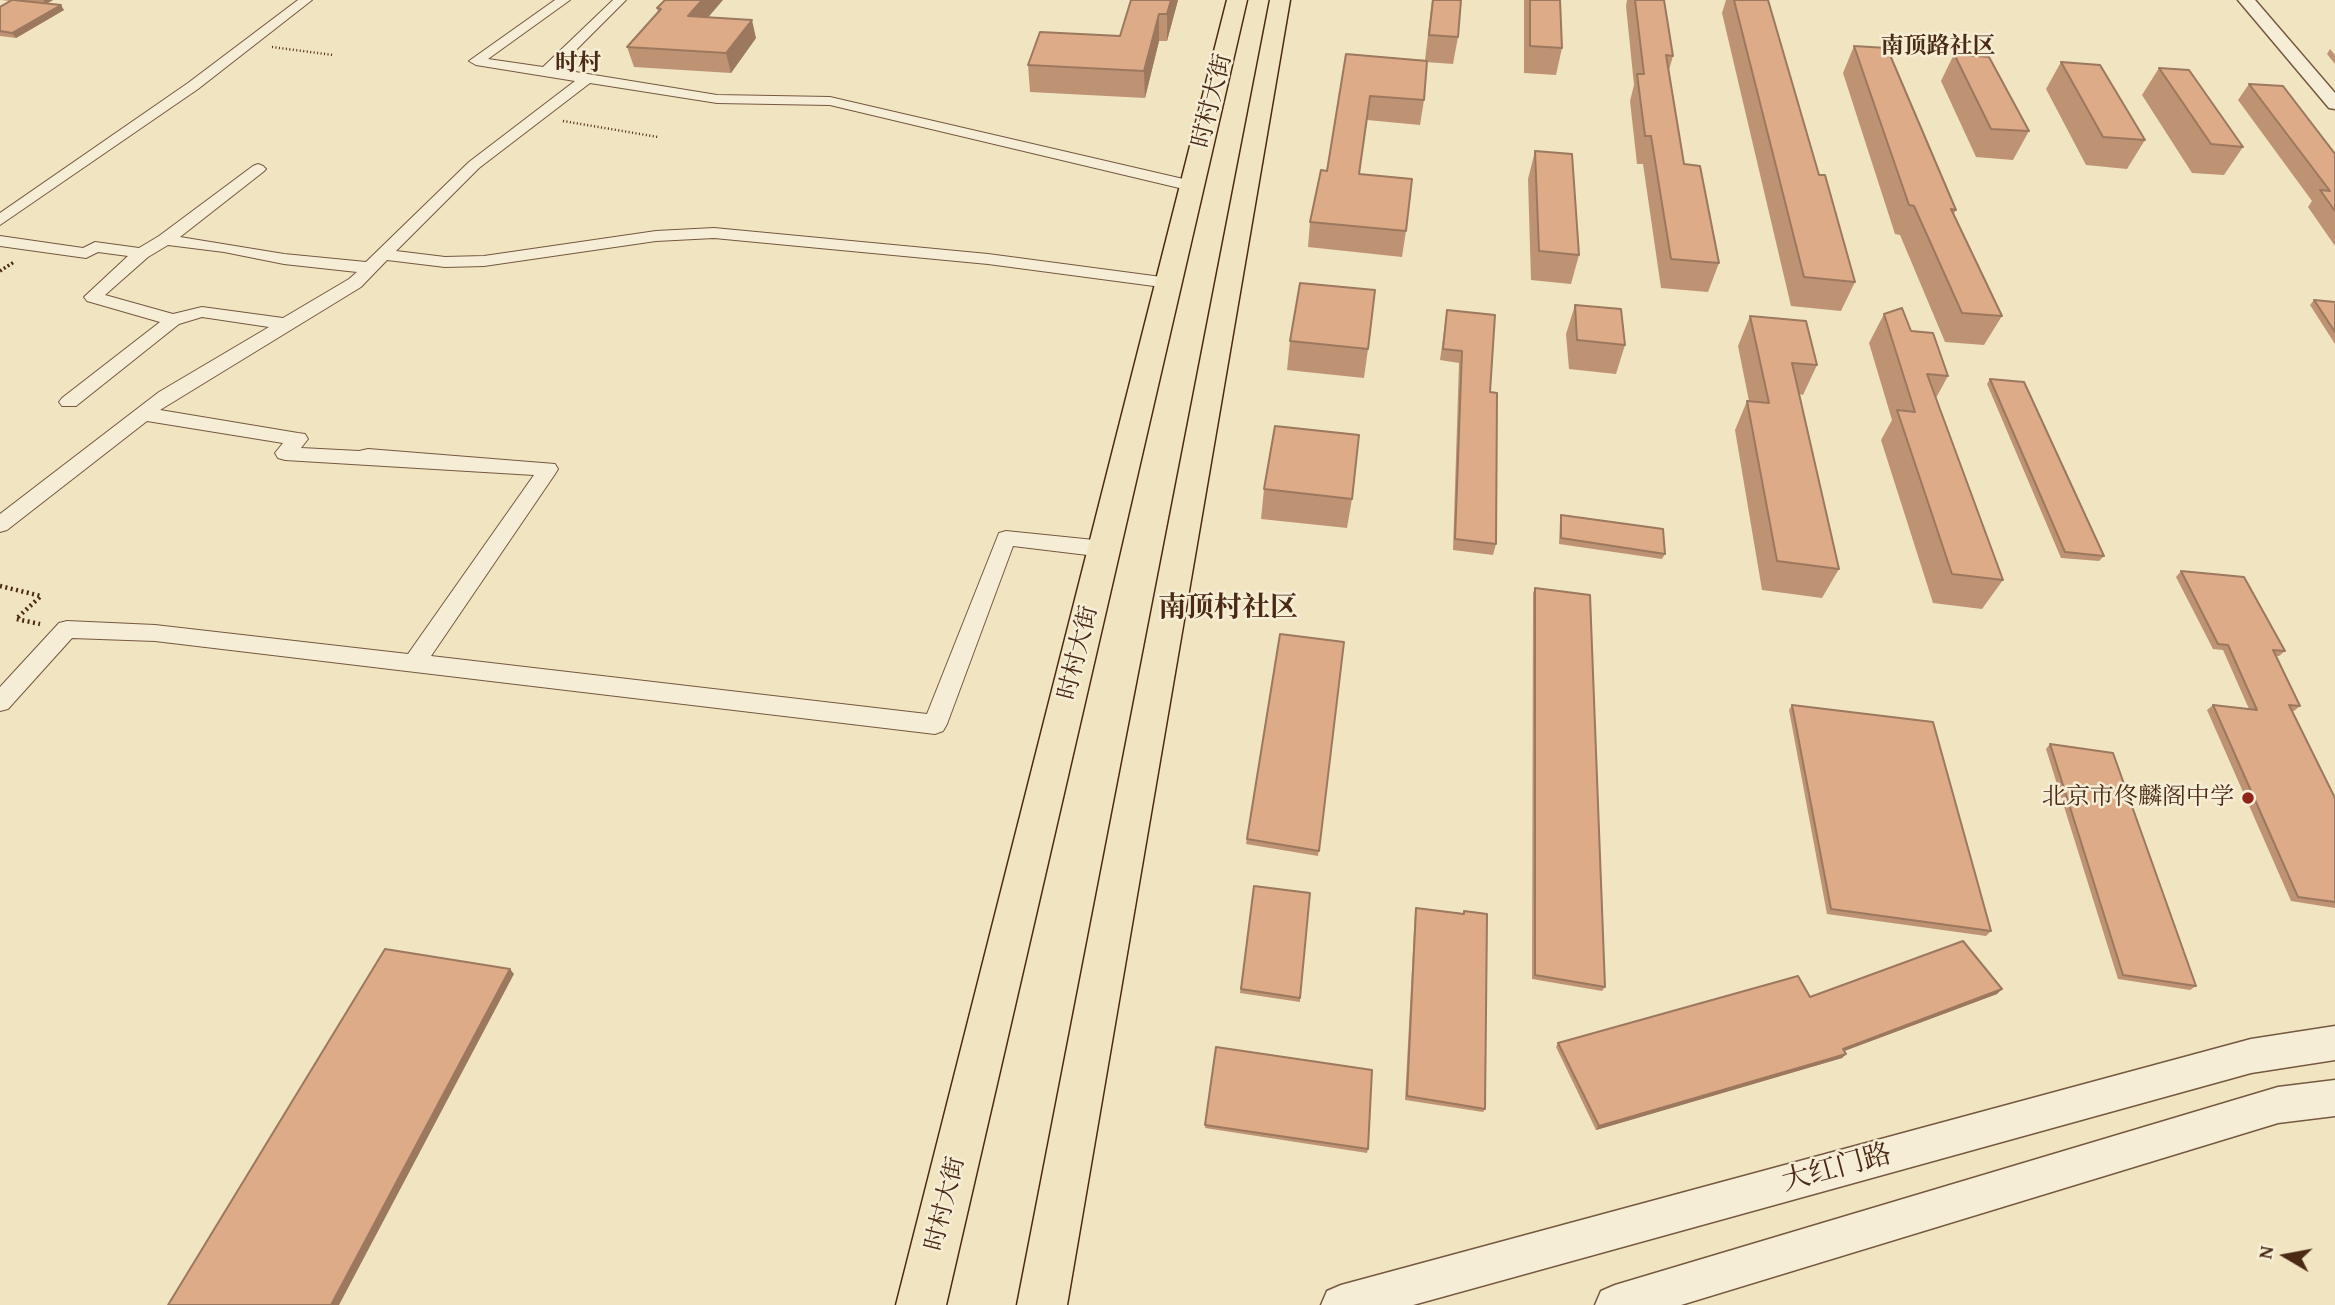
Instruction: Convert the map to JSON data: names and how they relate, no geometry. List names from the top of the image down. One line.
{"streets":{"main road":["时村大街"],"street":["大红门路"]},"districts":["南顶路社区","时村","南顶村社区"],"places":["北京市佟麟阁中学"],"north":"left"}
